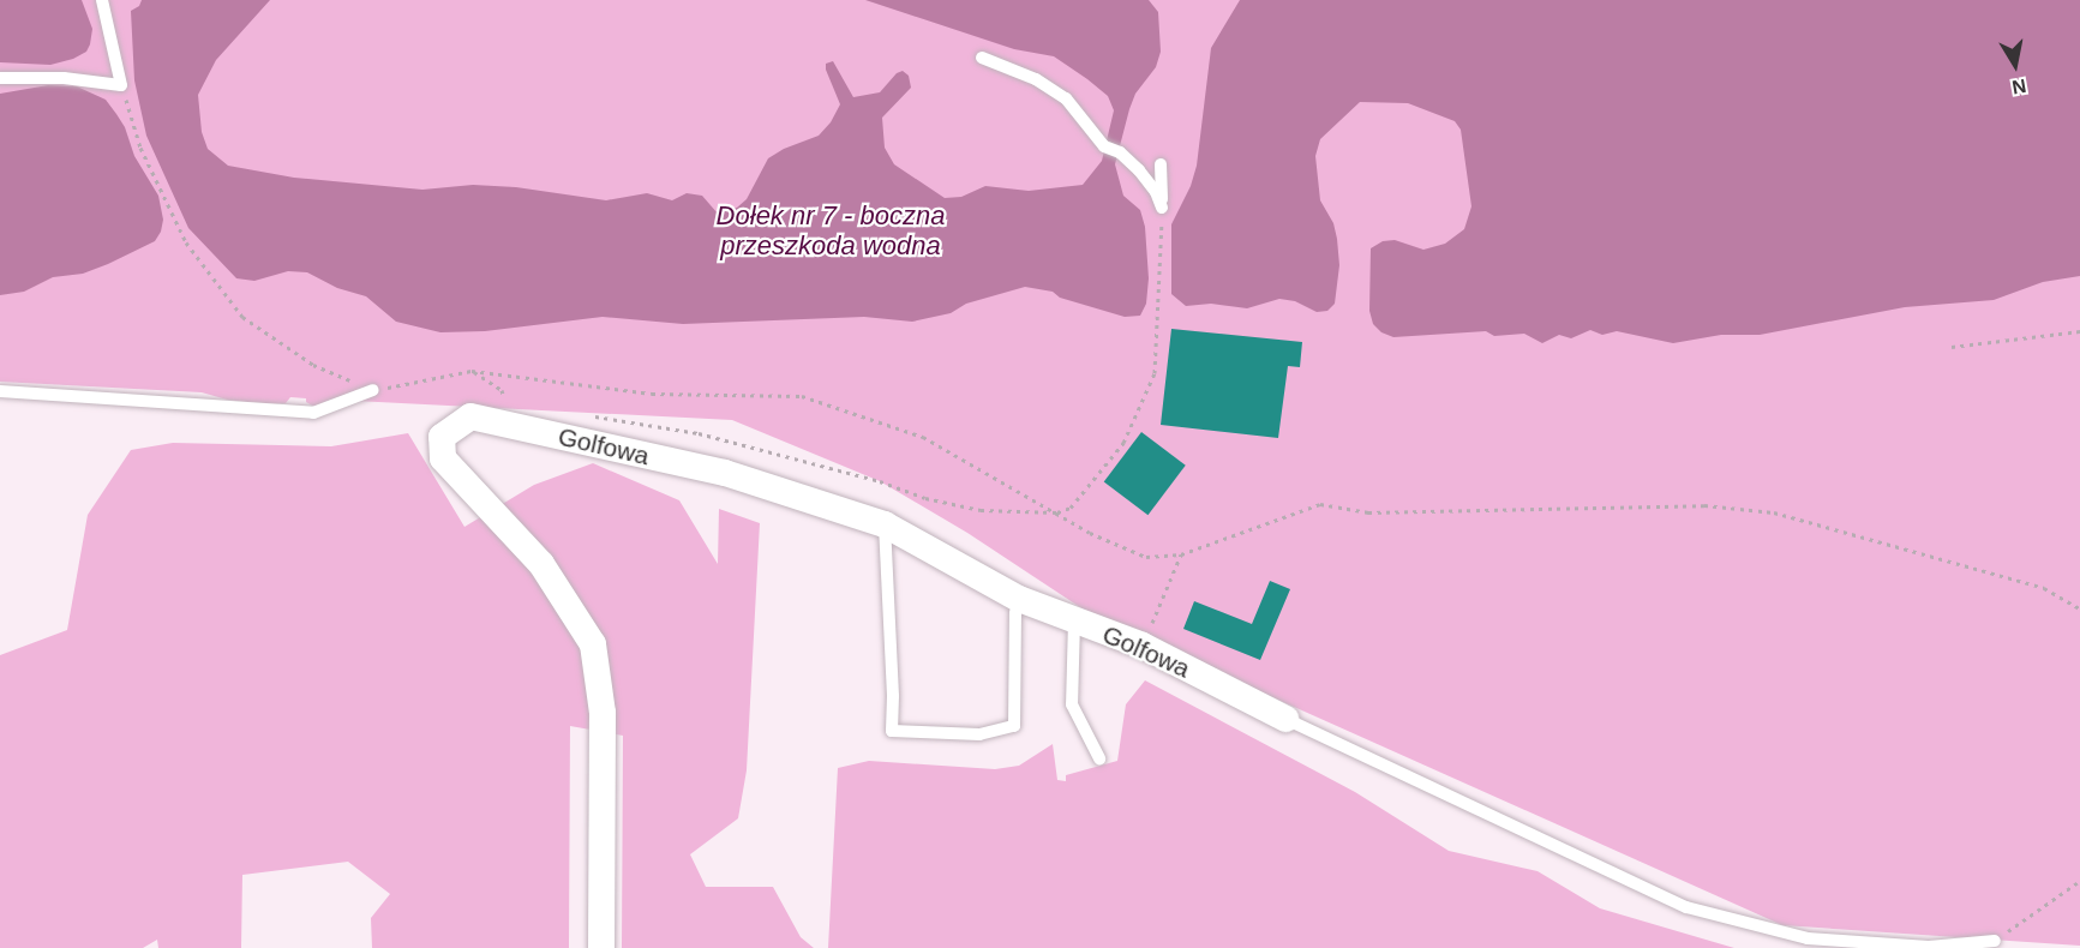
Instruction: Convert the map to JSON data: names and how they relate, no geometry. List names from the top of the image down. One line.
{"streets":{"street":["Golfowa"]},"water":["Dołek nr 7 - boczna przeszkoda wodna"],"north":"bottom"}
